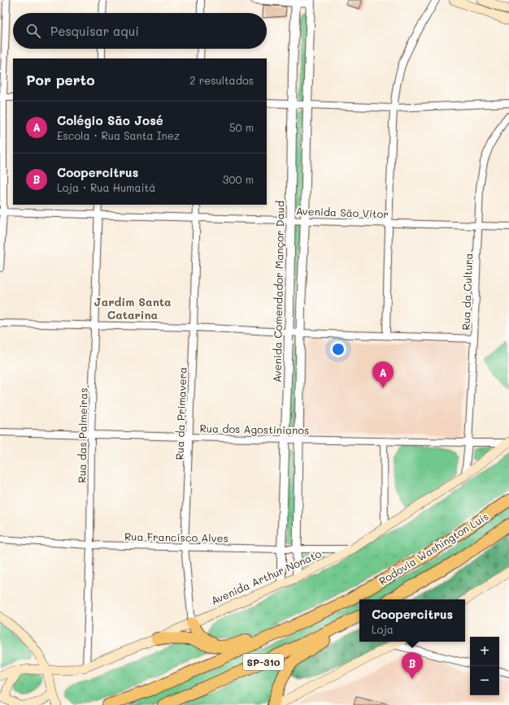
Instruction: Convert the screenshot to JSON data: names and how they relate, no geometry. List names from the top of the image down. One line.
{"streets":{"highway":["Rodovia Washington Luís","SP-310"],"main road":["Avenida Arthur Nonato"],"street":["Avenida São Vítor","Avenida Comendador Mançor Daud","Rua da Cultura","Rua da Primavera","Rua dos Agostinianos","Rua das Palmeiras","Rua Francisco Alves"]},"crossings":[["Avenida São Vítor","Avenida Comendador Mançor Daud"],["Avenida São Vítor","Rua da Cultura"],["Avenida São Vítor","Rua da Primavera"],["Avenida São Vítor","Rua das Palmeiras"],["Avenida Comendador Mançor Daud","Rua dos Agostinianos"],["Avenida Comendador Mançor Daud","Rua Francisco Alves"],["Avenida Comendador Mançor Daud","Avenida Arthur Nonato"],["Rua da Cultura","Rua dos Agostinianos"],["Rua da Cultura","Avenida Arthur Nonato"],["Rua da Primavera","Rua dos Agostinianos"],["Rua da Primavera","Rua Francisco Alves"],["Rua da Primavera","Avenida Arthur Nonato"],["Rua dos Agostinianos","Rua das Palmeiras"],["Rua dos Agostinianos","Avenida Arthur Nonato"],["Rua das Palmeiras","Rua Francisco Alves"],["Rua das Palmeiras","Avenida Arthur Nonato"],["Rua Francisco Alves","Avenida Arthur Nonato"]],"districts":["Jardim Santa Catarina"],"page":{"search":"Pesquisar aqui","heading":["Por perto","2 resultados"],"list":[{"mark":"A","name":"Colégio São José","note":"Escola · Rua Santa Inez","value":"50 m"},{"mark":"B","name":"Coopercitrus","note":"Loja · Rua Humaitá","value":"300 m"}],"pins":["A","B"],"popup":["Coopercitrus","Loja"],"map_buttons":["+","−"]}}
